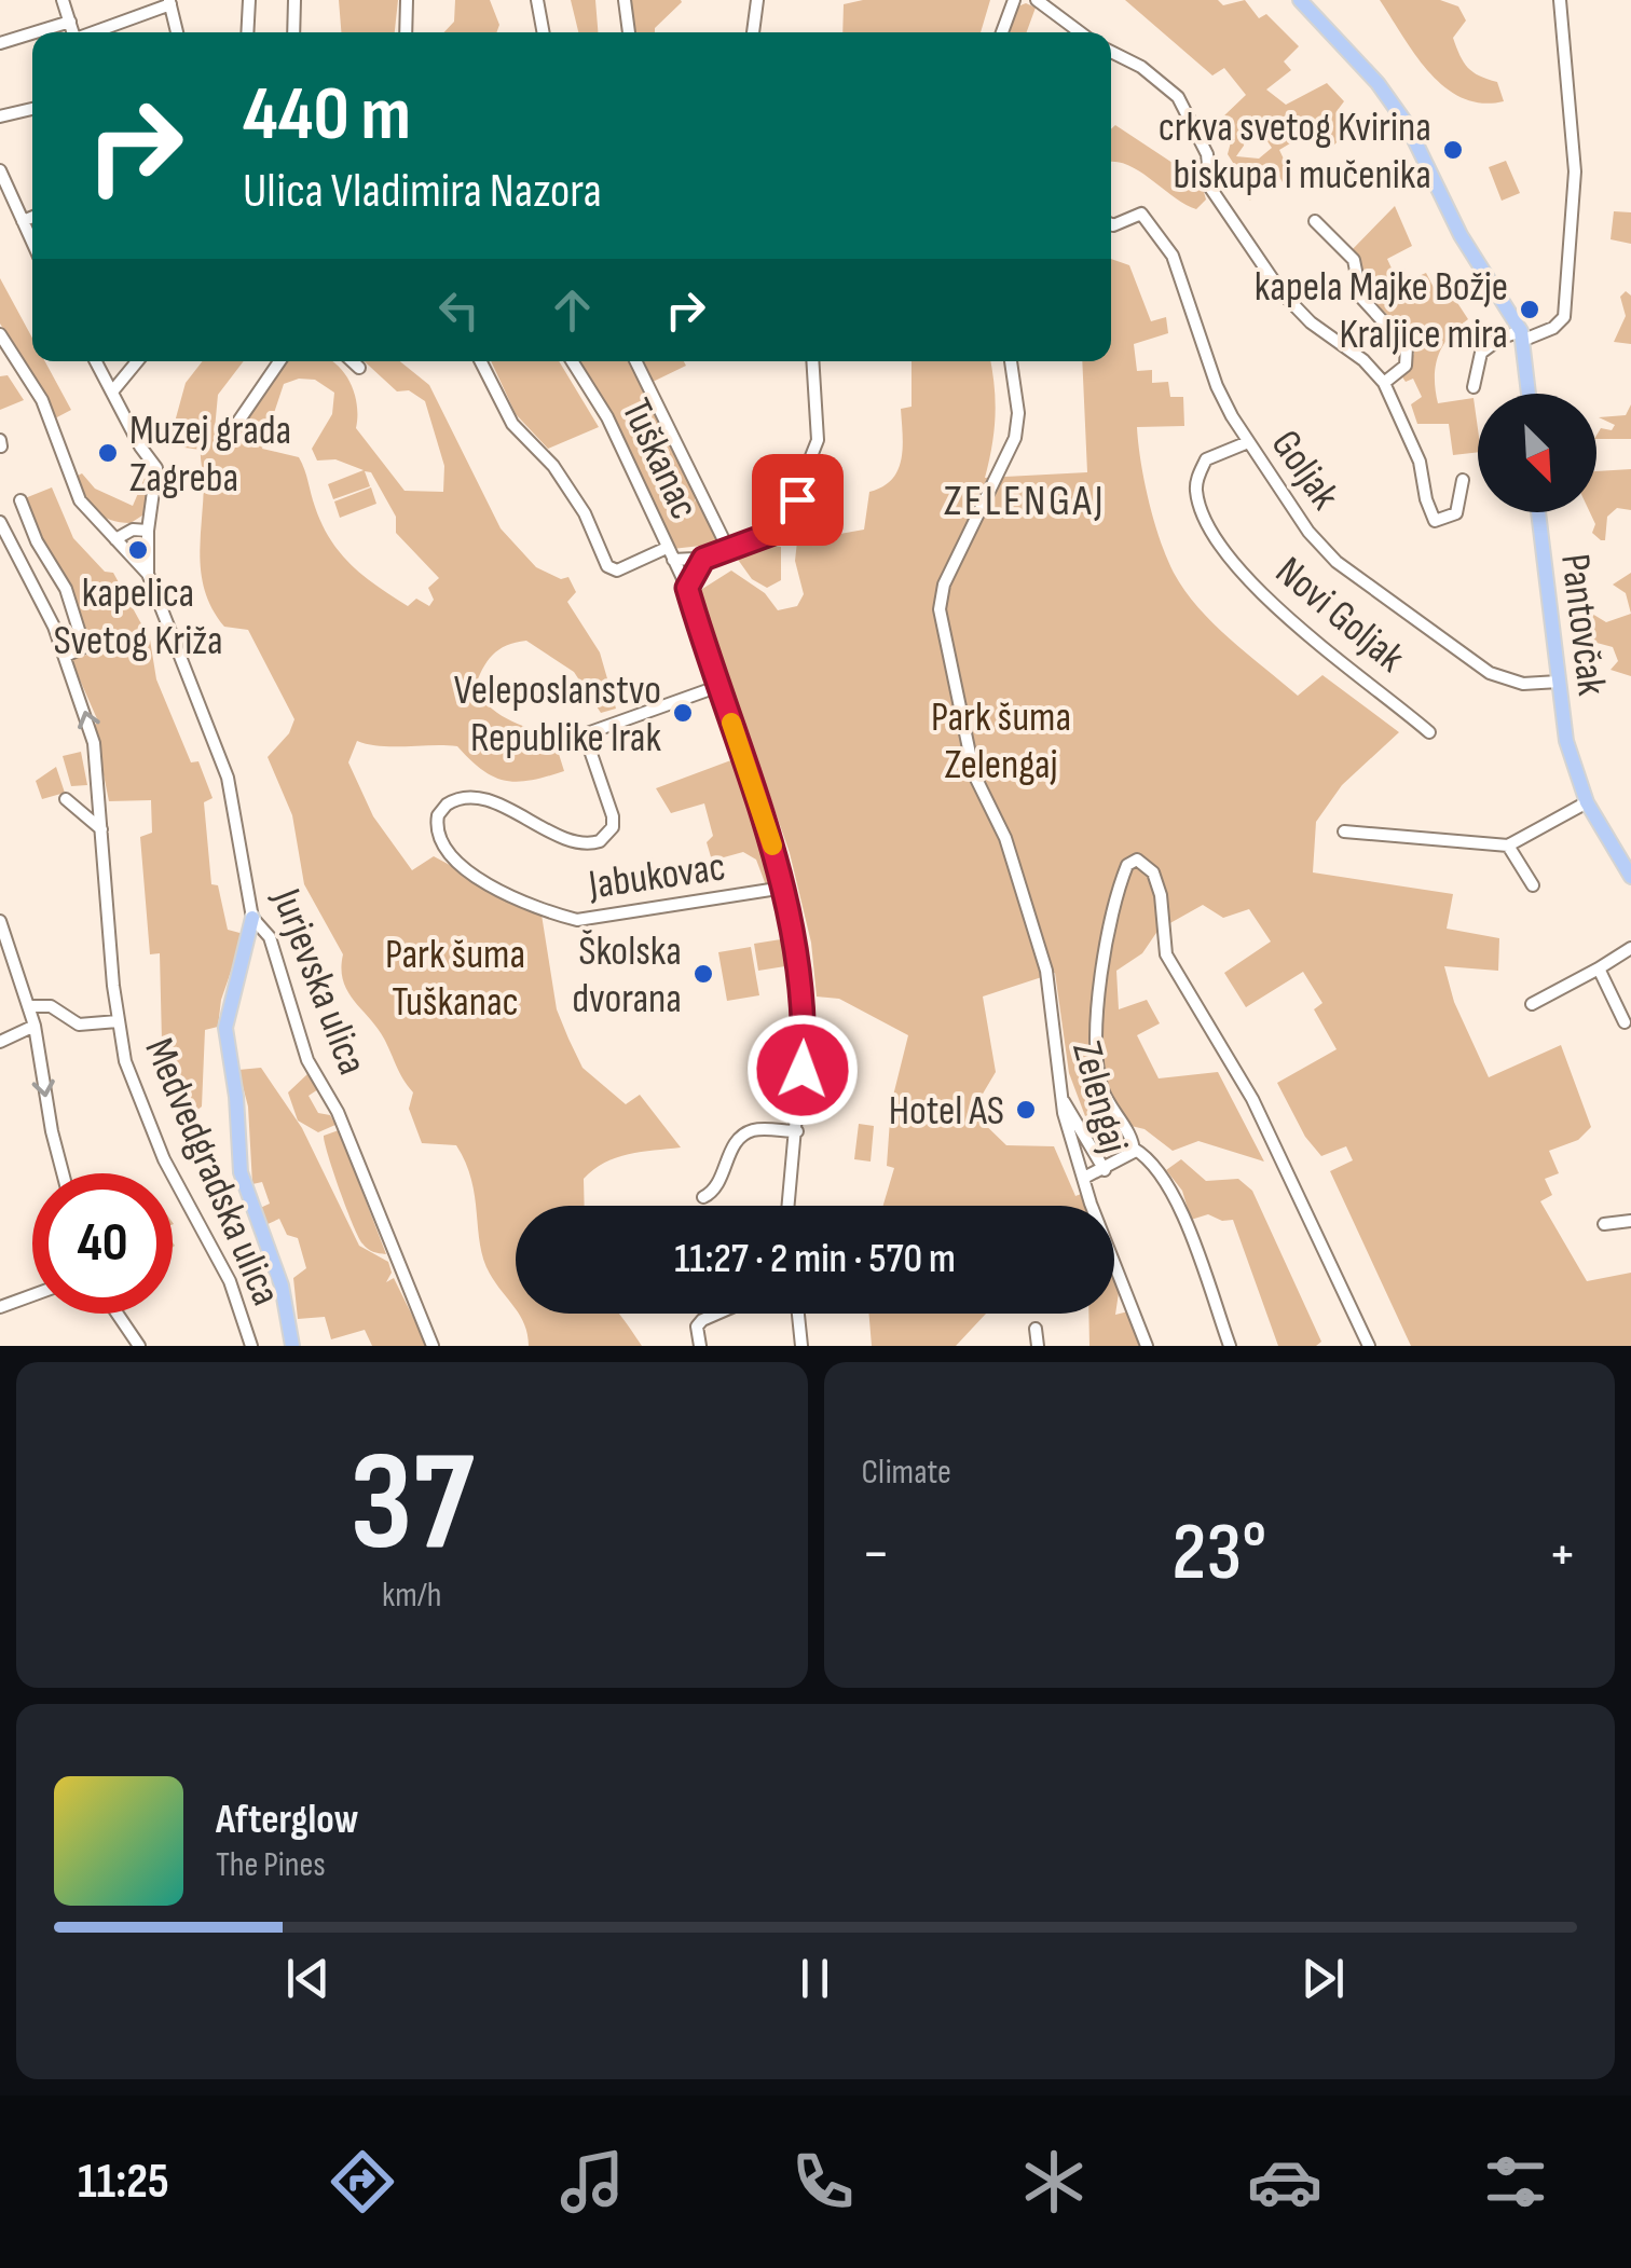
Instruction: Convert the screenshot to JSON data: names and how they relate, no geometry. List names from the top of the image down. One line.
{"streets":{"main road":["Pantovčak"],"street":["Tuškanac","Goljak","Novi Goljak","Jabukovac","Jurjevska ulica","Zelengaj","Medvedgradska ulica"]},"crossings":[["Tuškanac","Jabukovac"],["Goljak","Novi Goljak"],["Goljak","Pantovčak"]],"districts":["ZELENGAJ"],"parks":["Park šuma Zelengaj","Park šuma Tuškanac"],"places":["crkva svetog Kvirina biskupa i mučenika","kapela Majke Božje Kraljice mira","Muzej grada Zagreba","kapelica Svetog Križa","Veleposlanstvo Republike Irak","Školska dvorana","Hotel AS"],"north":"bottom right","page":{"turn":["440 m","Ulica Vladimira Nazora"],"limit":"40","trip":"11:27 · 2 min · 570 m","tile":[["37","km/h"],"Climate"],"heat":["−","23°","+"],"song":["Afterglow","The Pines"],"tabs":"11:25"}}
